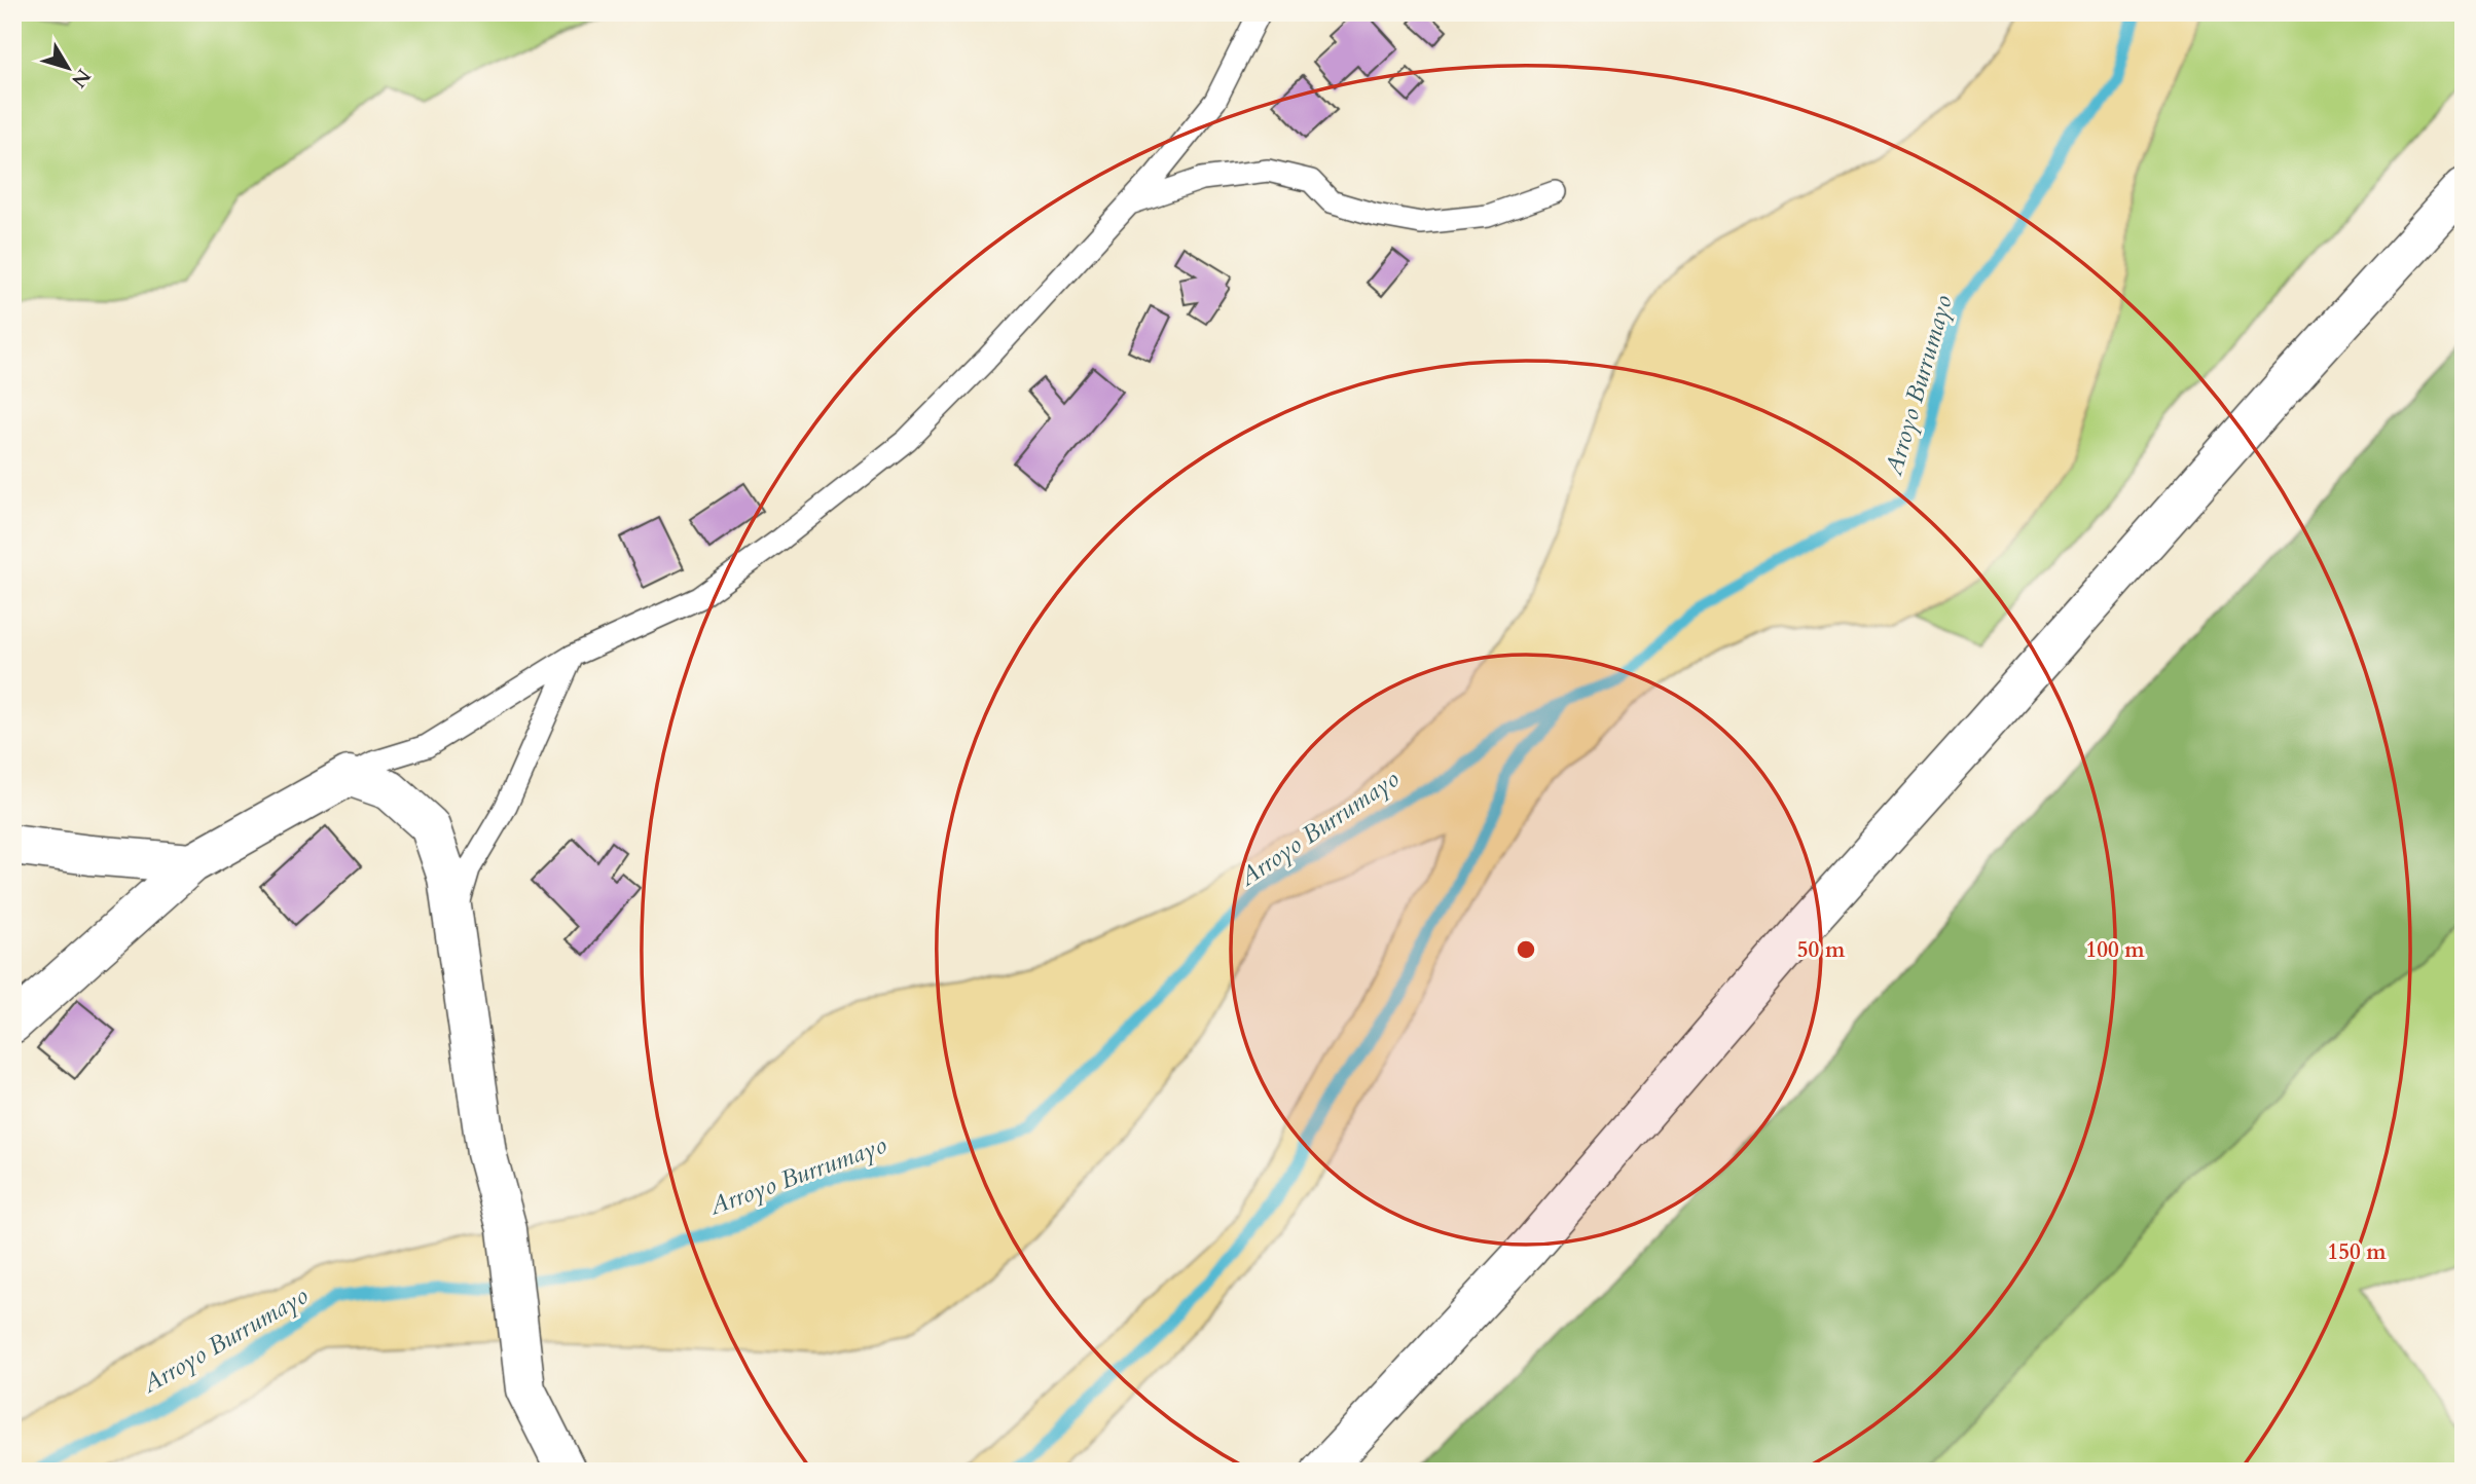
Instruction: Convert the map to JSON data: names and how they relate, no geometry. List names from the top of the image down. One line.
{"water":["Arroyo Burrumayo"],"north":"bottom right","rings":["50 m","100 m","150 m"]}
